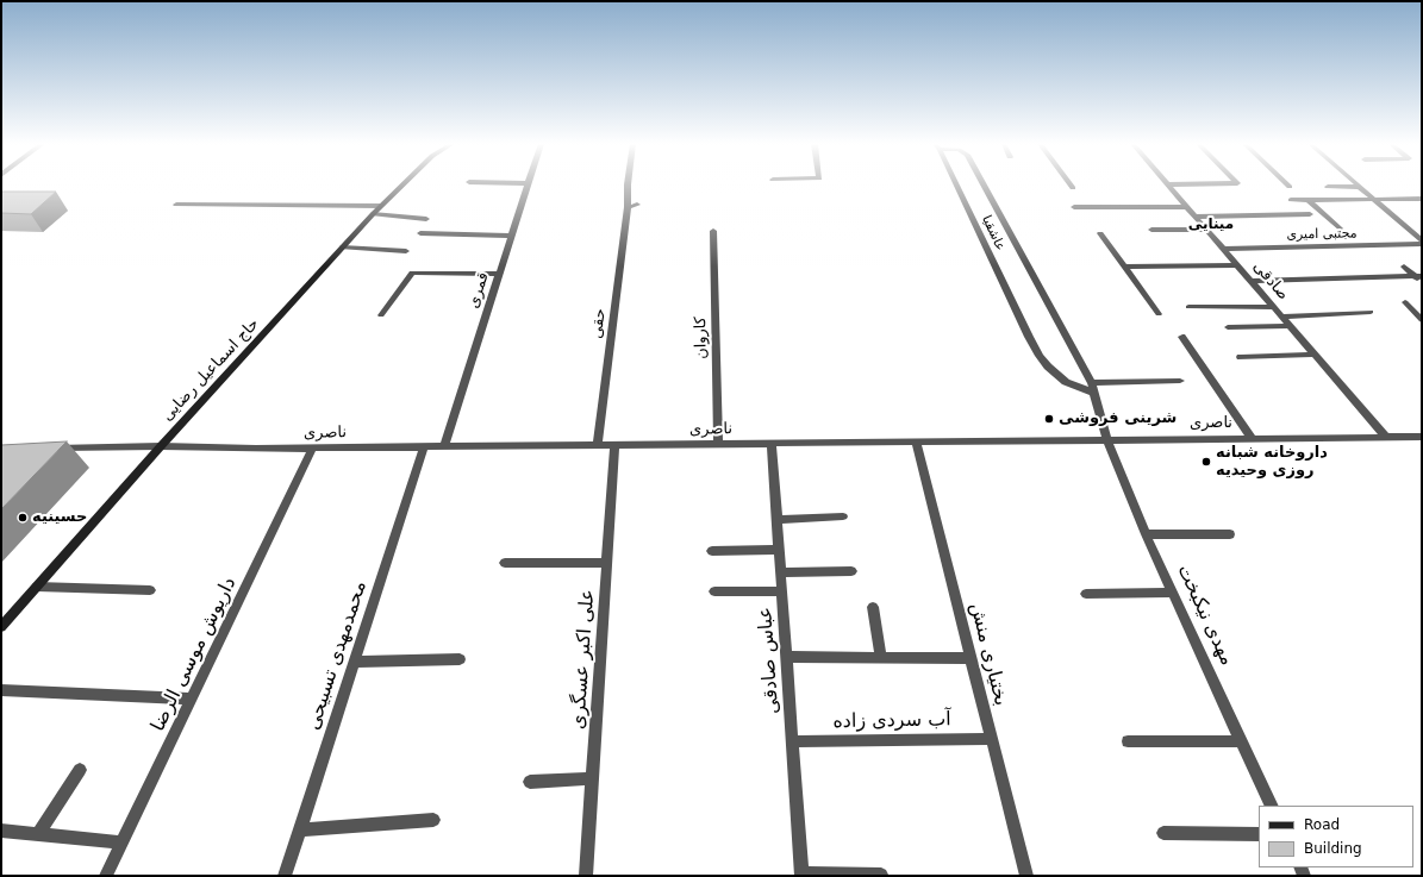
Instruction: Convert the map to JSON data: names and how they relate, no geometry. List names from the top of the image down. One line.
{"streets":{"main road":["حاج اسماعیل رضایی"],"street":["عاشقیا","مجتبی امیری","صادقی","قمری","حقی","کاروان","ناصری","مهدی نیکبخت","داریوش موسی الرضا","بختیاری منش","محمدمهدی تسبیحی","علی اکبر عسگری","عباس صادقی","آب سردی زاده"]},"crossings":[["عاشقیا","ناصری"],["عاشقیا","مهدی نیکبخت"],["مجتبی امیری","صادقی"],["صادقی","ناصری"],["قمری","ناصری"],["حقی","ناصری"],["کاروان","ناصری"],["حاج اسماعیل رضایی","ناصری"],["ناصری","مهدی نیکبخت"],["ناصری","داریوش موسی الرضا"],["ناصری","بختیاری منش"],["ناصری","محمدمهدی تسبیحی"],["ناصری","علی اکبر عسگری"],["ناصری","عباس صادقی"],["بختیاری منش","آب سردی زاده"],["عباس صادقی","آب سردی زاده"]],"districts":["مینایی"],"places":["شرینی فروشی","داروخانه شبانه روزی وحیدیه","حسینیه"],"legend":["Road","Building"]}
